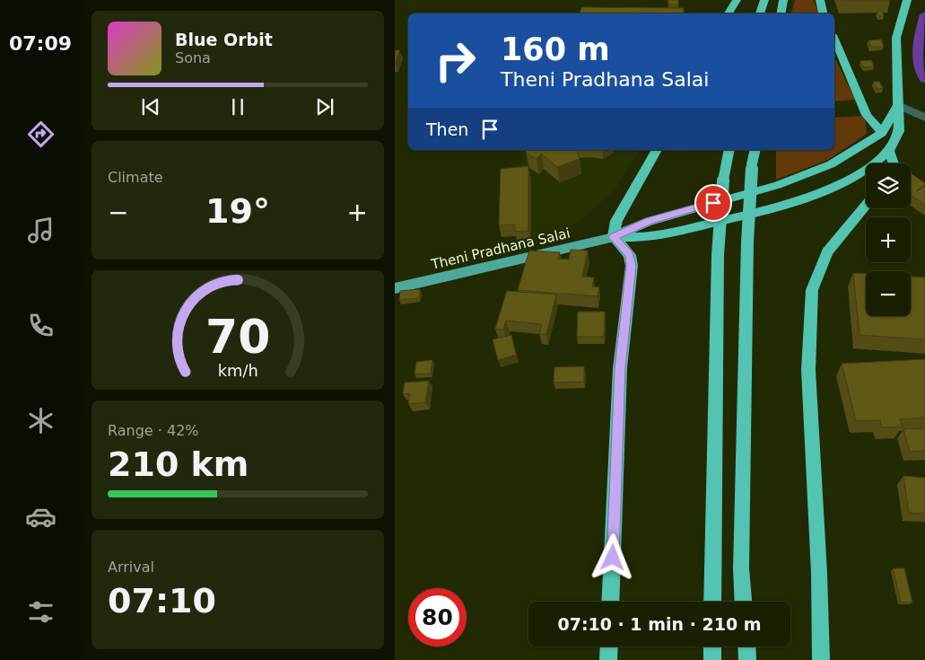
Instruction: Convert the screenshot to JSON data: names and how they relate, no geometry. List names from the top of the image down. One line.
{"streets":{"highway":["Theni Pradhana Salai"]},"page":{"tabs":"07:09","turn":["160 m","Theni Pradhana Salai"],"song":["Blue Orbit","Sona"],"then":"Then","tile":["Climate",["Range · 42%","210 km"],["Arrival","07:10"]],"map_buttons":["+","−"],"heat":["−","19°","+"],"limit":"80","trip":"07:10 · 1 min · 210 m","gauge":["70","km/h"]}}
